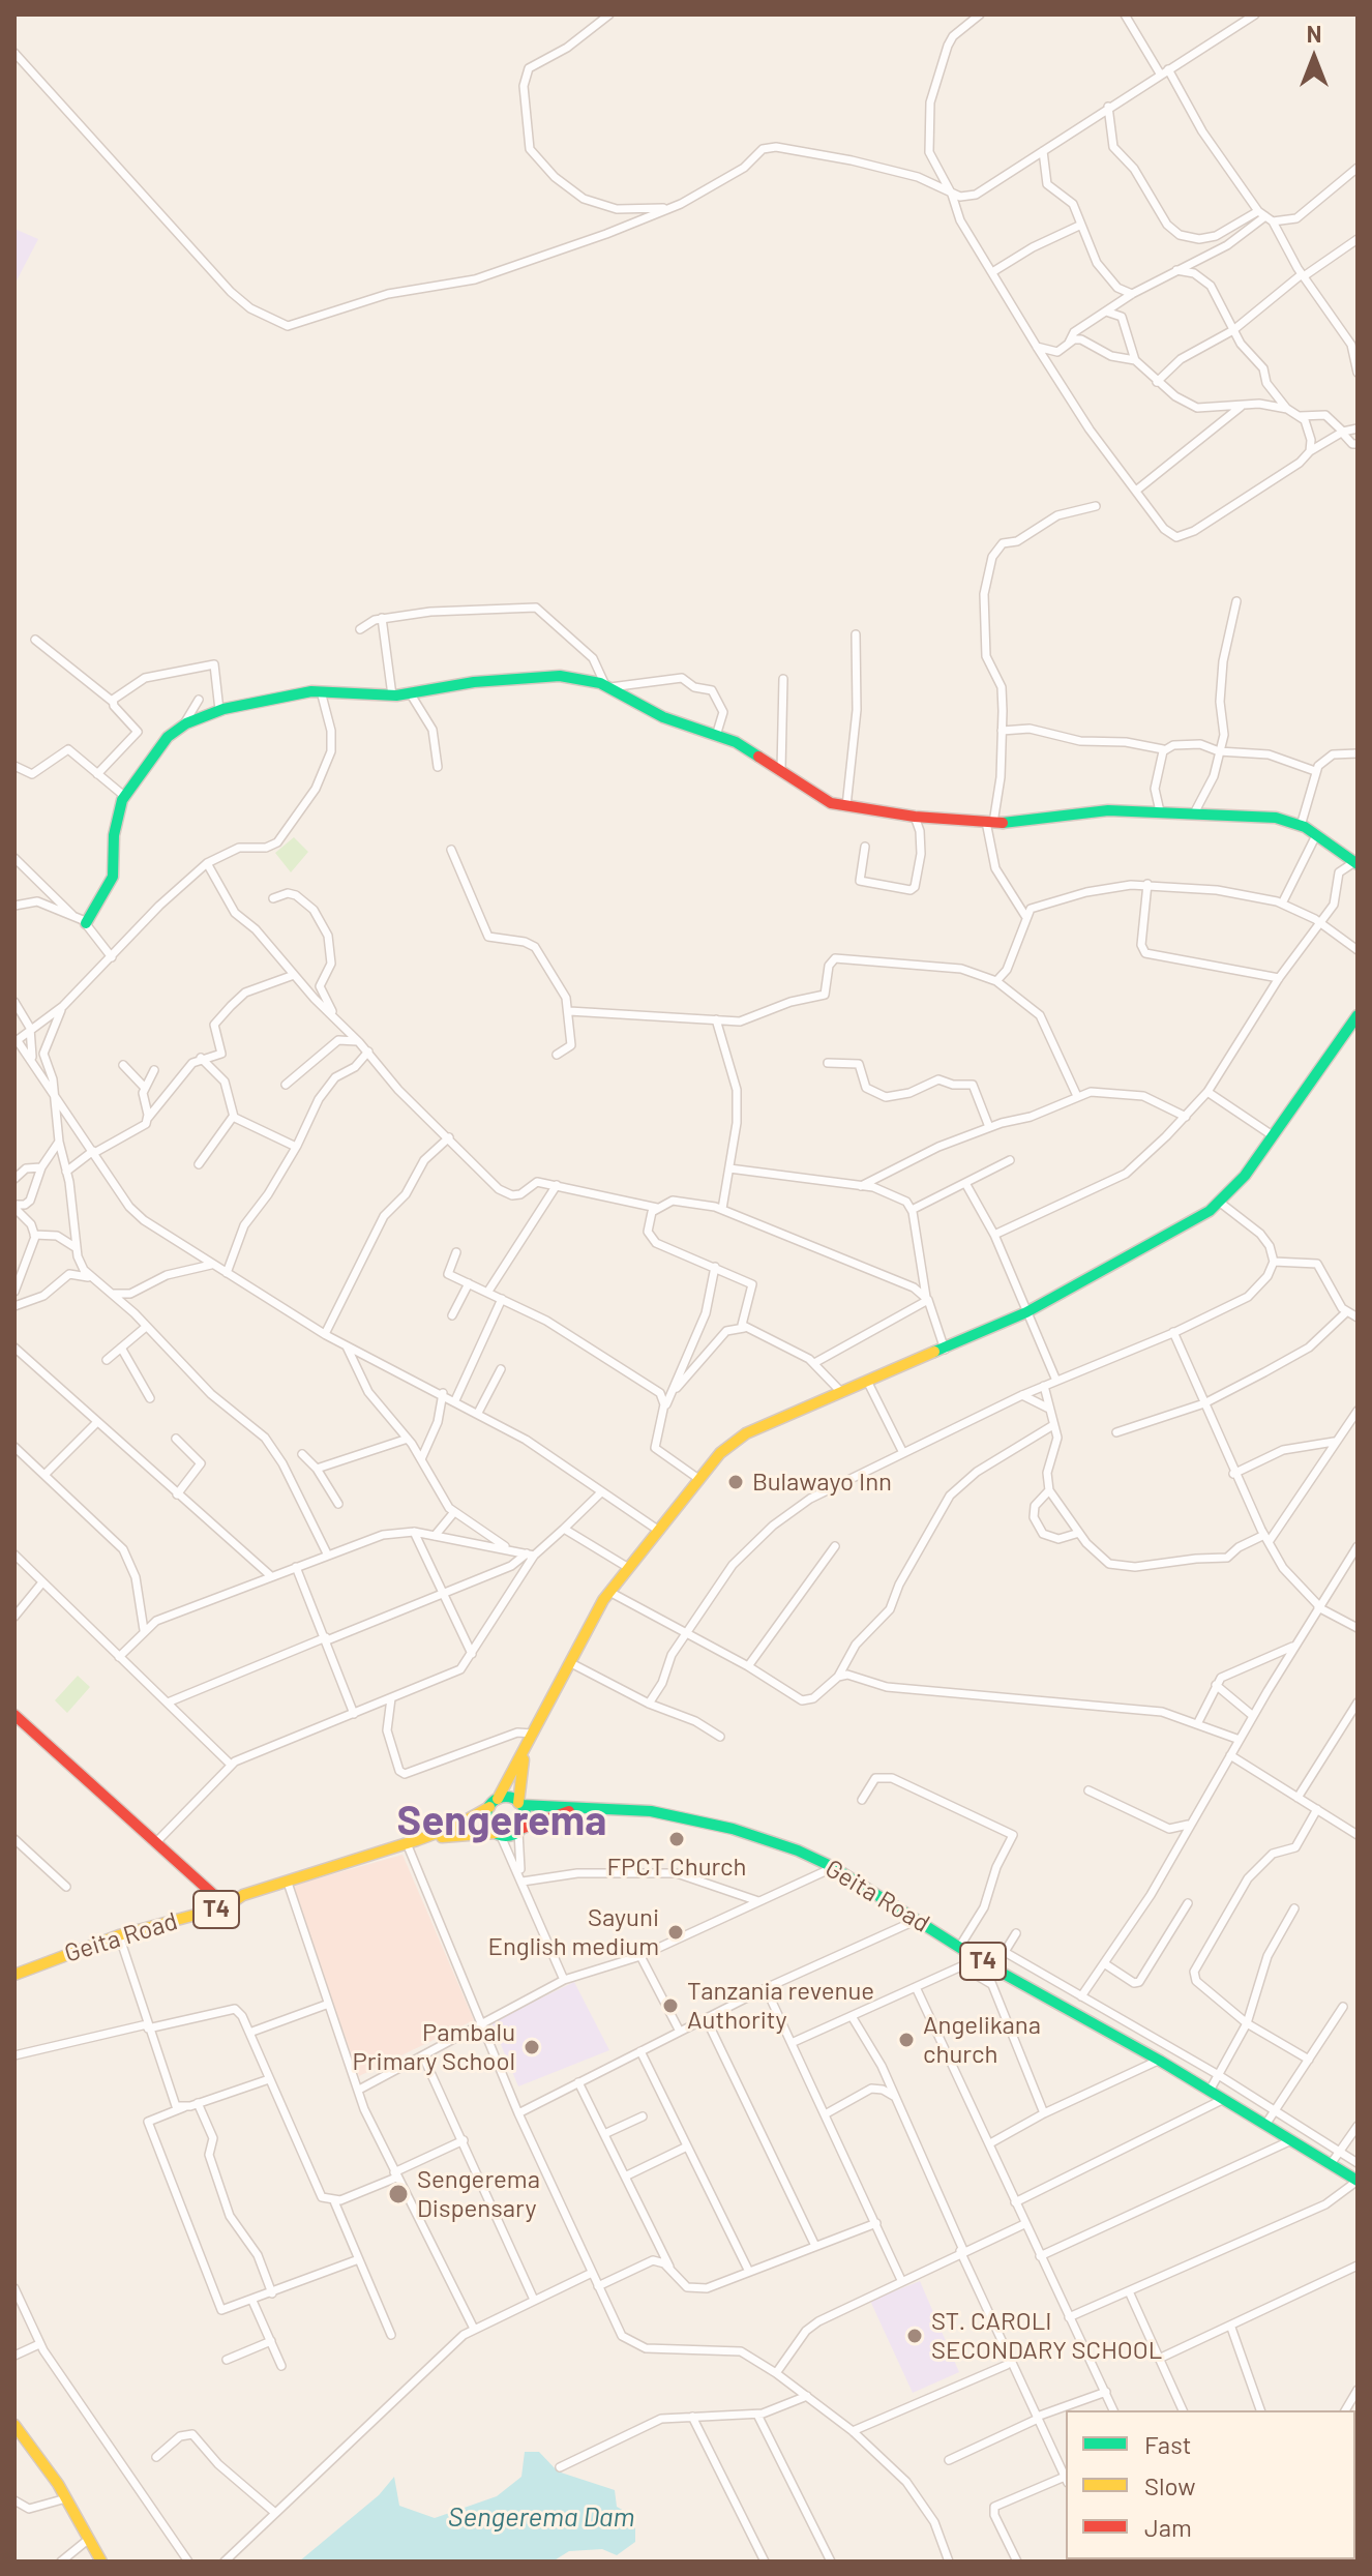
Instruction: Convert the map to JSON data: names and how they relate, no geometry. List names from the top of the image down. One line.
{"streets":{"main road":["Geita Road","T4"]},"districts":["Sengerema"],"water":["Sengerema Dam"],"places":["Bulawayo Inn","FPCT Church","Sayuni English medium","Tanzania revenue Authority","Angelikana church","Pambalu Primary School","Sengerema Dispensary","ST. CAROLI SECONDARY SCHOOL"],"legend":["Fast","Slow","Jam"],"north":"top"}
